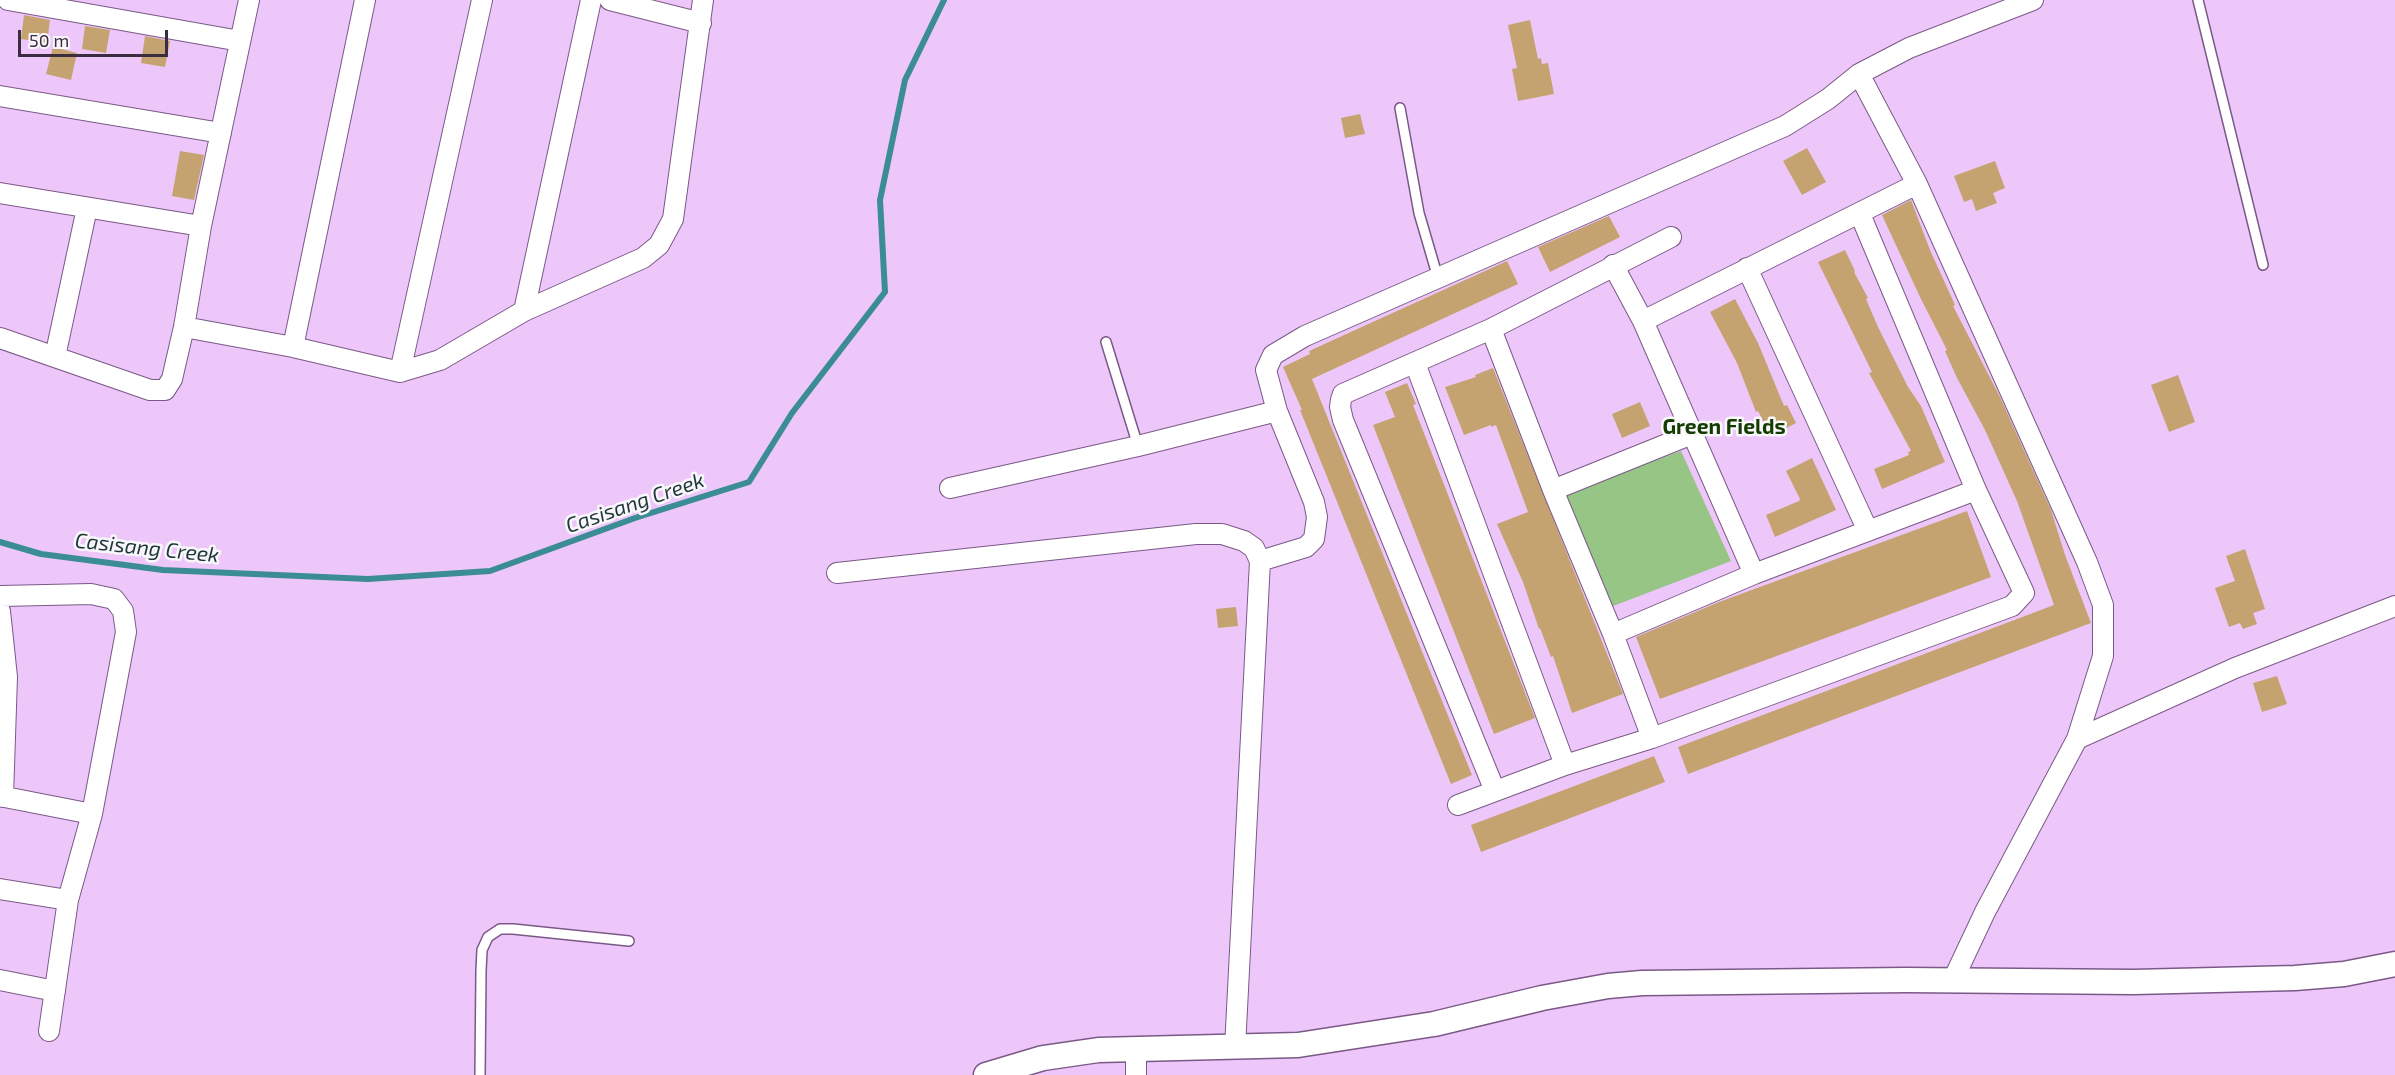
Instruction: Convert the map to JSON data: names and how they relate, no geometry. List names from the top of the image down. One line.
{"districts":["Green Fields"],"water":["Casisang Creek"],"scale_bar":"50 m"}
